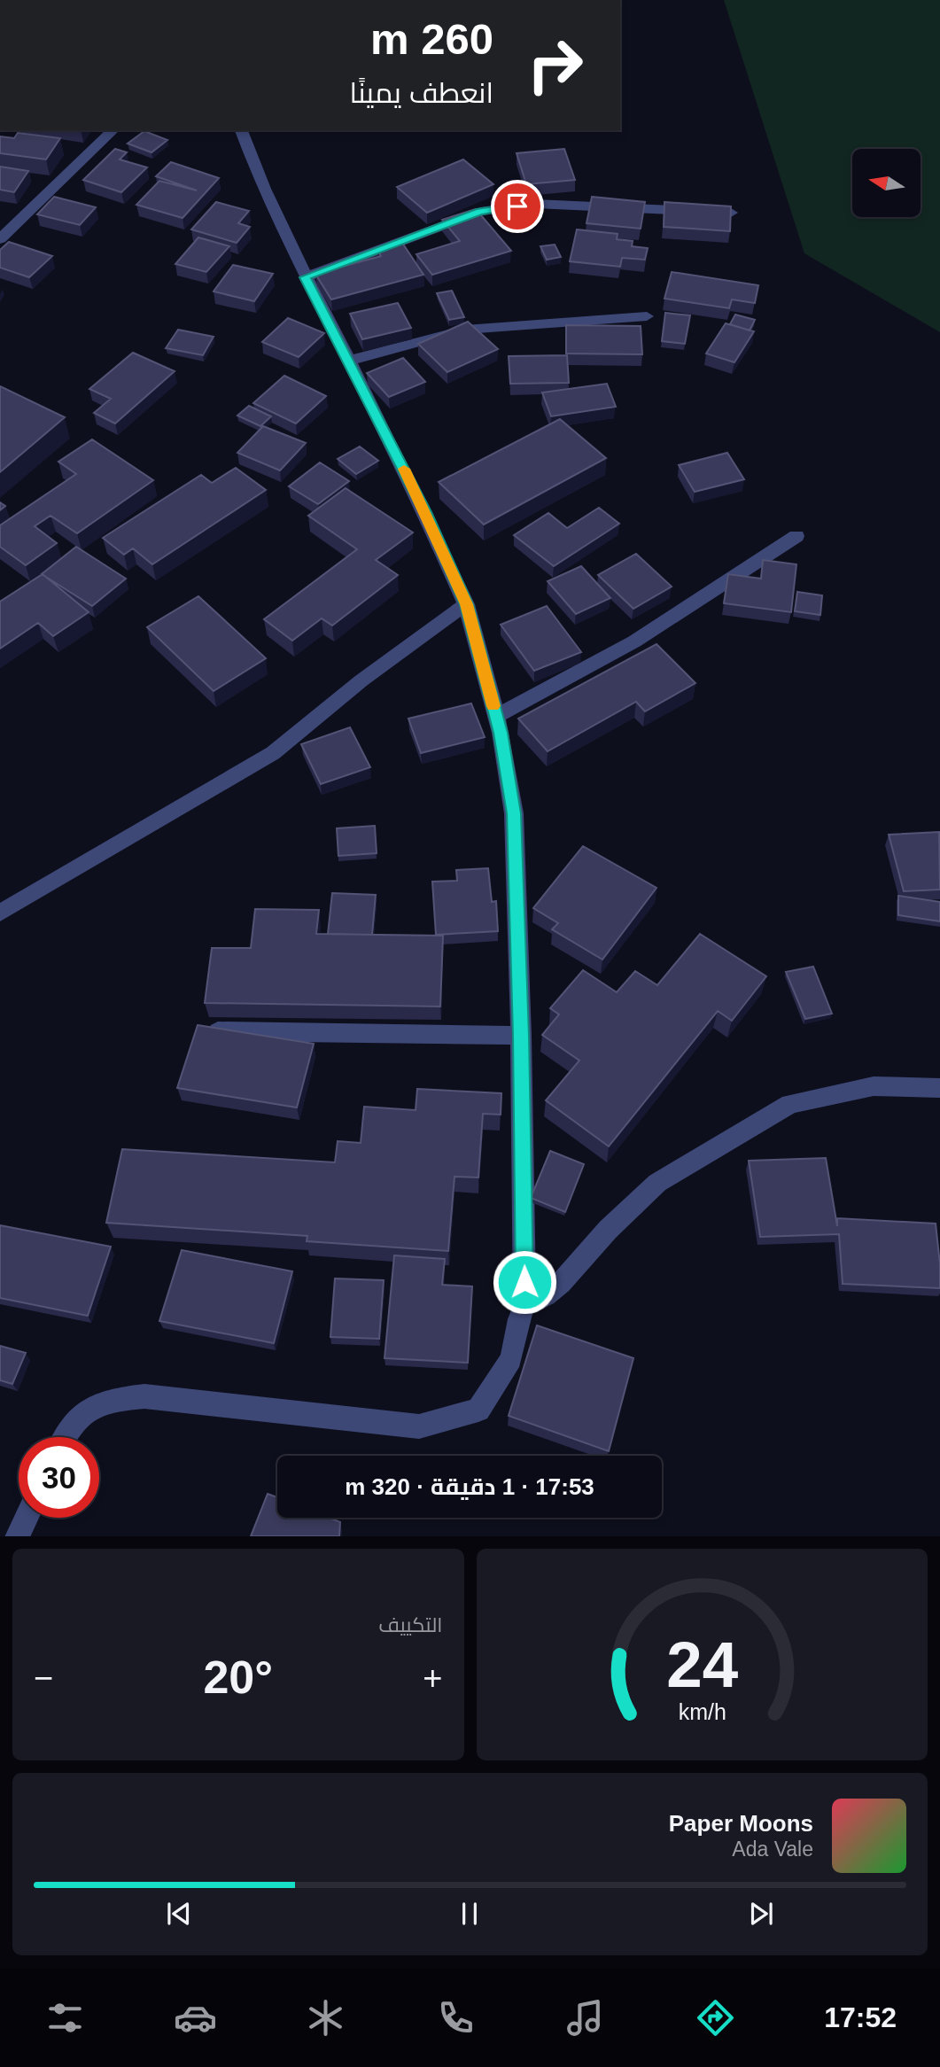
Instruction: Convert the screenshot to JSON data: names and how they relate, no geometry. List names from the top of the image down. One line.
{"north":"left","page":{"turn":["260 m","انعطف يمينًا"],"limit":"30","trip":"17:53 · 1 دقيقة · 320 m","tile":"التكييف","heat":["−","20°","+"],"song":["Paper Moons","Ada Vale"],"tabs":"17:52","gauge":["24","km/h"]}}
